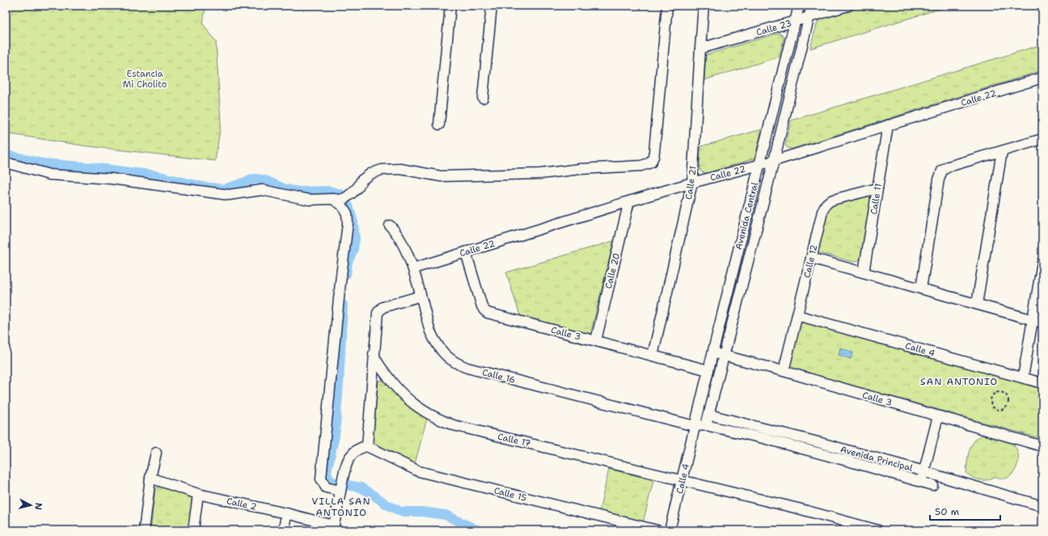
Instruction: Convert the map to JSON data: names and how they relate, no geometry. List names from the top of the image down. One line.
{"streets":{"street":["Calle 23","Calle 22","Calle 21","Calle 11","Avenida Central","Calle 12","Calle 20","Calle 3","Calle 4","Calle 16","Calle 17","Avenida Principal","Calle 15","Calle 2"]},"crossings":[["Calle 23","Calle 21"],["Calle 23","Avenida Central"],["Calle 22","Calle 21"],["Calle 22","Calle 11"],["Calle 22","Avenida Central"],["Calle 22","Calle 20"],["Calle 22","Calle 3"],["Calle 22","Calle 16"],["Calle 21","Calle 3"],["Calle 11","Calle 12"],["Avenida Central","Calle 3"],["Avenida Central","Calle 4"],["Avenida Central","Calle 16"],["Avenida Central","Avenida Principal"],["Calle 12","Calle 3"],["Calle 12","Calle 4"],["Calle 20","Calle 3"],["Calle 4","Calle 16"],["Calle 4","Calle 17"],["Calle 4","Avenida Principal"],["Calle 16","Avenida Principal"]],"districts":["SAN ANTONIO","VILLA SAN ANTONIO"],"parks":["Estancia Mi Cholito"],"scale_bar":"50 m","north":"right"}
